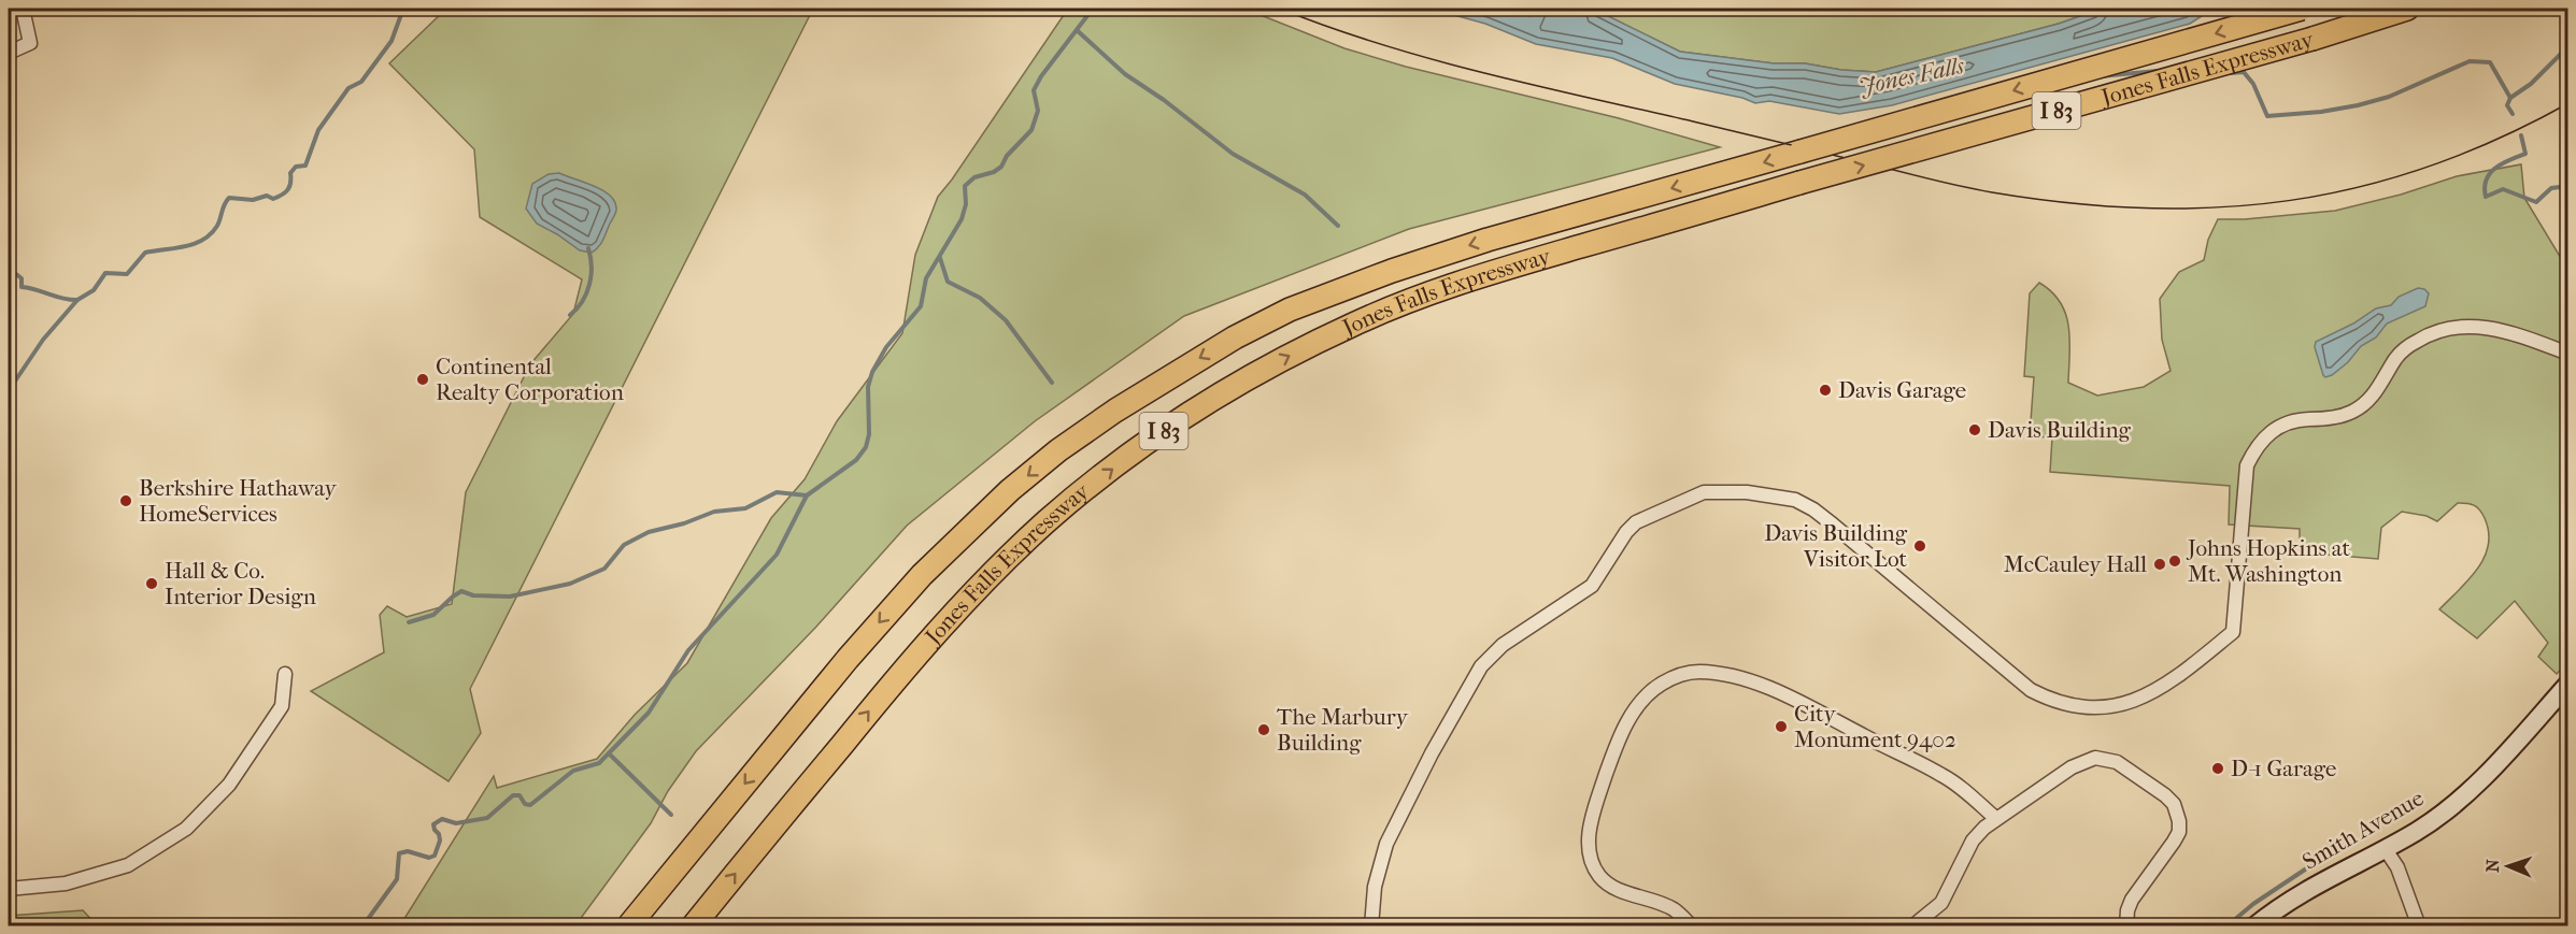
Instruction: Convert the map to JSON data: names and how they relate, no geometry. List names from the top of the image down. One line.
{"streets":{"highway":["Jones Falls Expressway","I 83"],"main road":["Smith Avenue"]},"water":["Jones Falls"],"places":["Continental Realty Corporation","Davis Garage","Davis Building","Berkshire Hathaway HomeServices","Davis Building Visitor Lot","Johns Hopkins at Mt. Washington","McCauley Hall","Hall & Co. Interior Design","City Monument 9402","The Marbury Building","D-1 Garage"],"north":"left"}
